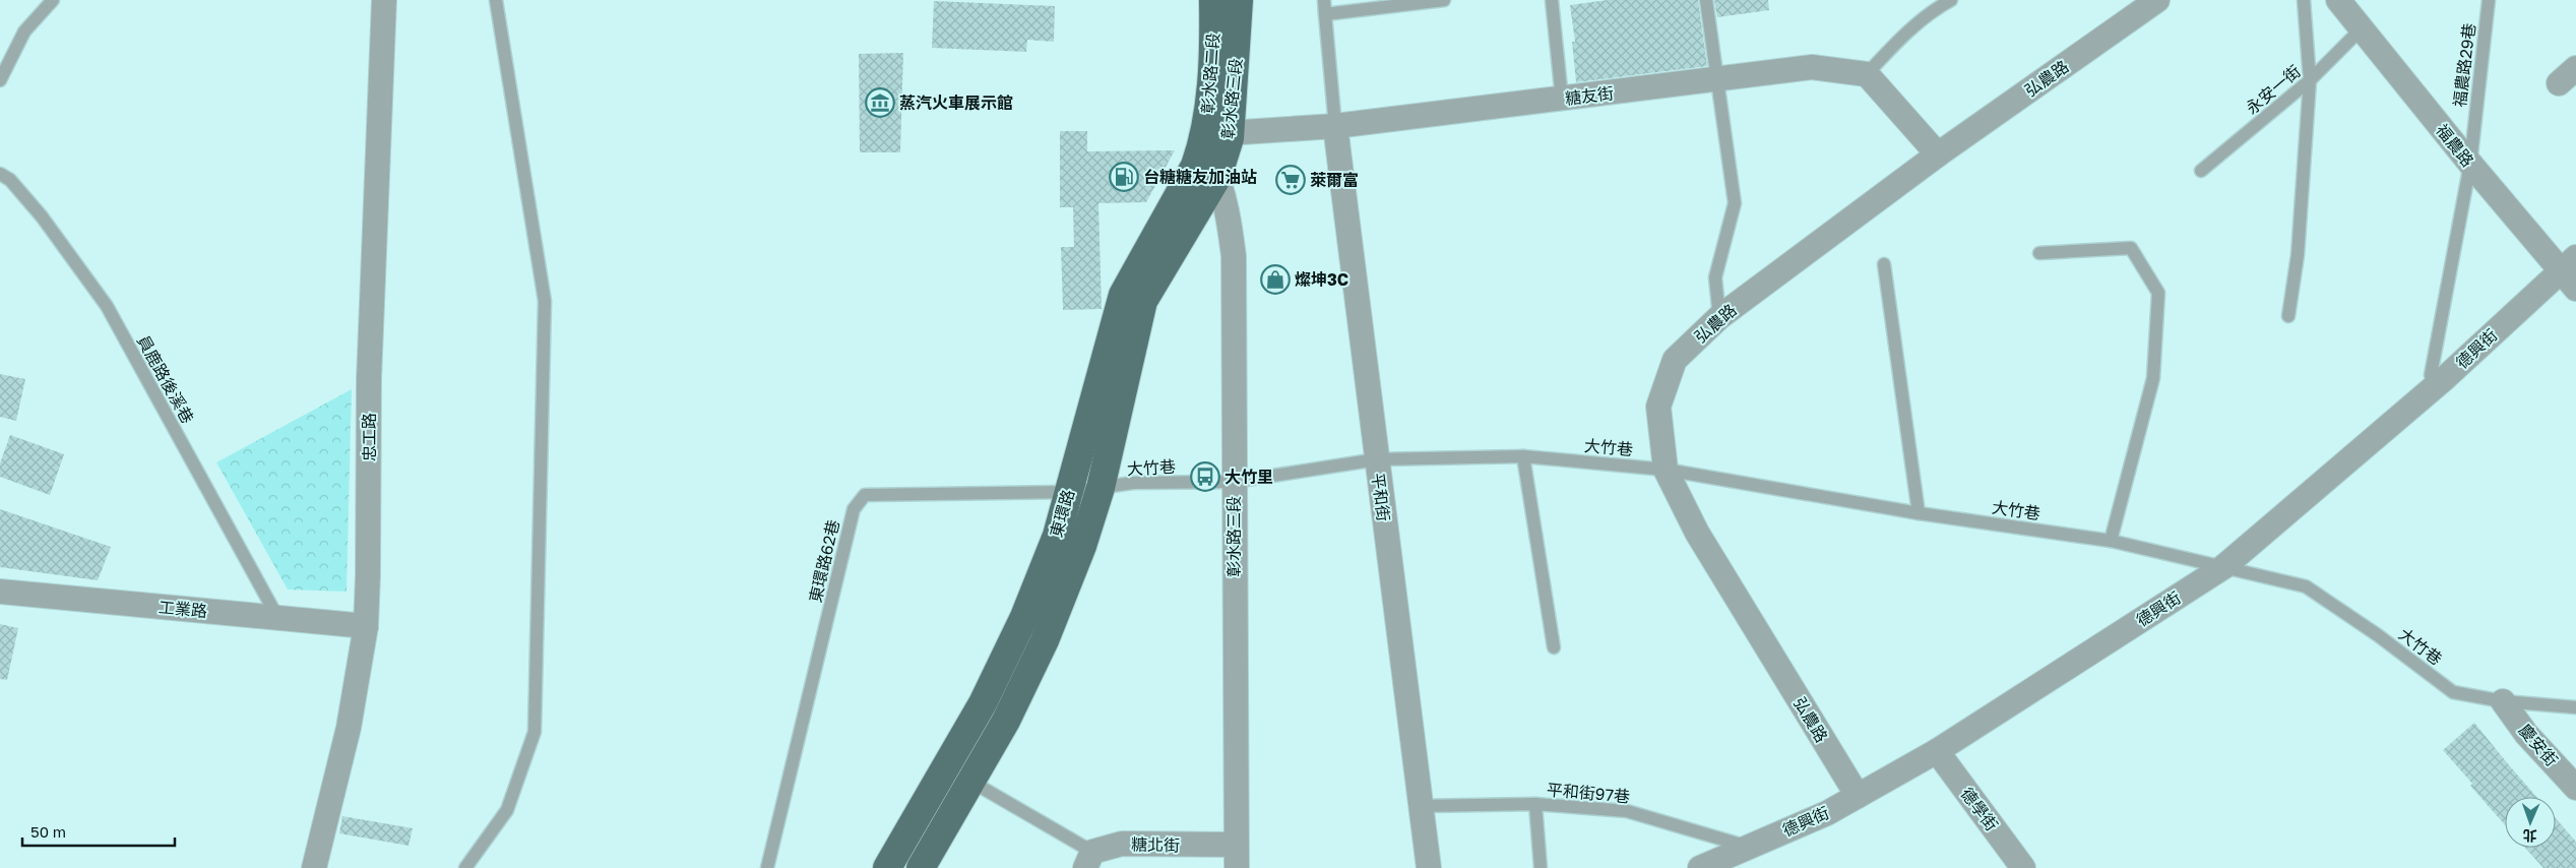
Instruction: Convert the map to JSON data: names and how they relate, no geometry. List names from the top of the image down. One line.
{"streets":{"main road":["彰水路二段","彰水路三段","東環路"],"street":["弘農路","糖友街","福農路","德興街","忠工路","平和街","工業路","慶安街","德學街","糖北街"],"lane":["福農路29巷","永安一街","員鹿路後溪巷","大竹巷","東環路62巷","平和街97巷"]},"crossings":[["福農路29巷","福農路"],["彰水路二段","糖友街"],["彰水路二段","彰水路三段"],["彰水路二段","東環路"],["弘農路","德興街"],["弘農路","大竹巷"],["永安一街","福農路"],["糖友街","彰水路三段"],["糖友街","平和街"],["糖友街","東環路"],["彰水路三段","大竹巷"],["彰水路三段","東環路"],["彰水路三段","糖北街"],["福農路","德興街"],["德興街","大竹巷"],["德興街","平和街97巷"],["德興街","德學街"],["員鹿路後溪巷","工業路"],["忠工路","工業路"],["大竹巷","平和街"],["大竹巷","東環路"],["大竹巷","東環路62巷"],["大竹巷","慶安街"],["平和街","平和街97巷"],["東環路","東環路62巷"]],"places":{"museum":["蒸汽火車展示館"],"fuel station":["台糖糖友加油站"],"supermarket":["萊爾富"],"shop":["燦坤3C"],"bus stop":["大竹里"]},"scale_bar":"50 m","north":"bottom"}
